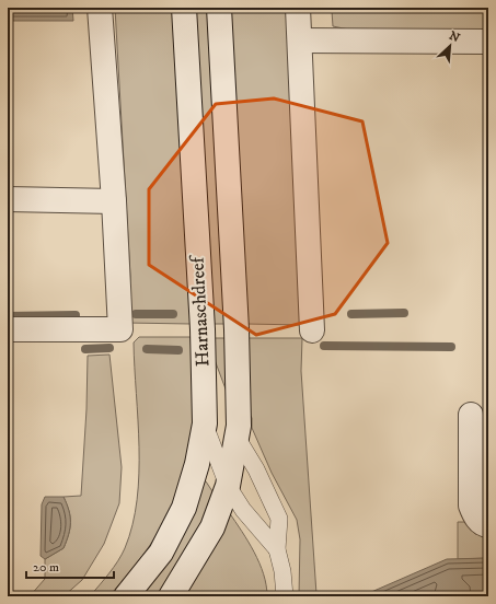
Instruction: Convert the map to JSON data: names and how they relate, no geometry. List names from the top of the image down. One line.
{"streets":{"street":["Harnaschdreef"]},"scale_bar":"20 m","north":"top right"}
